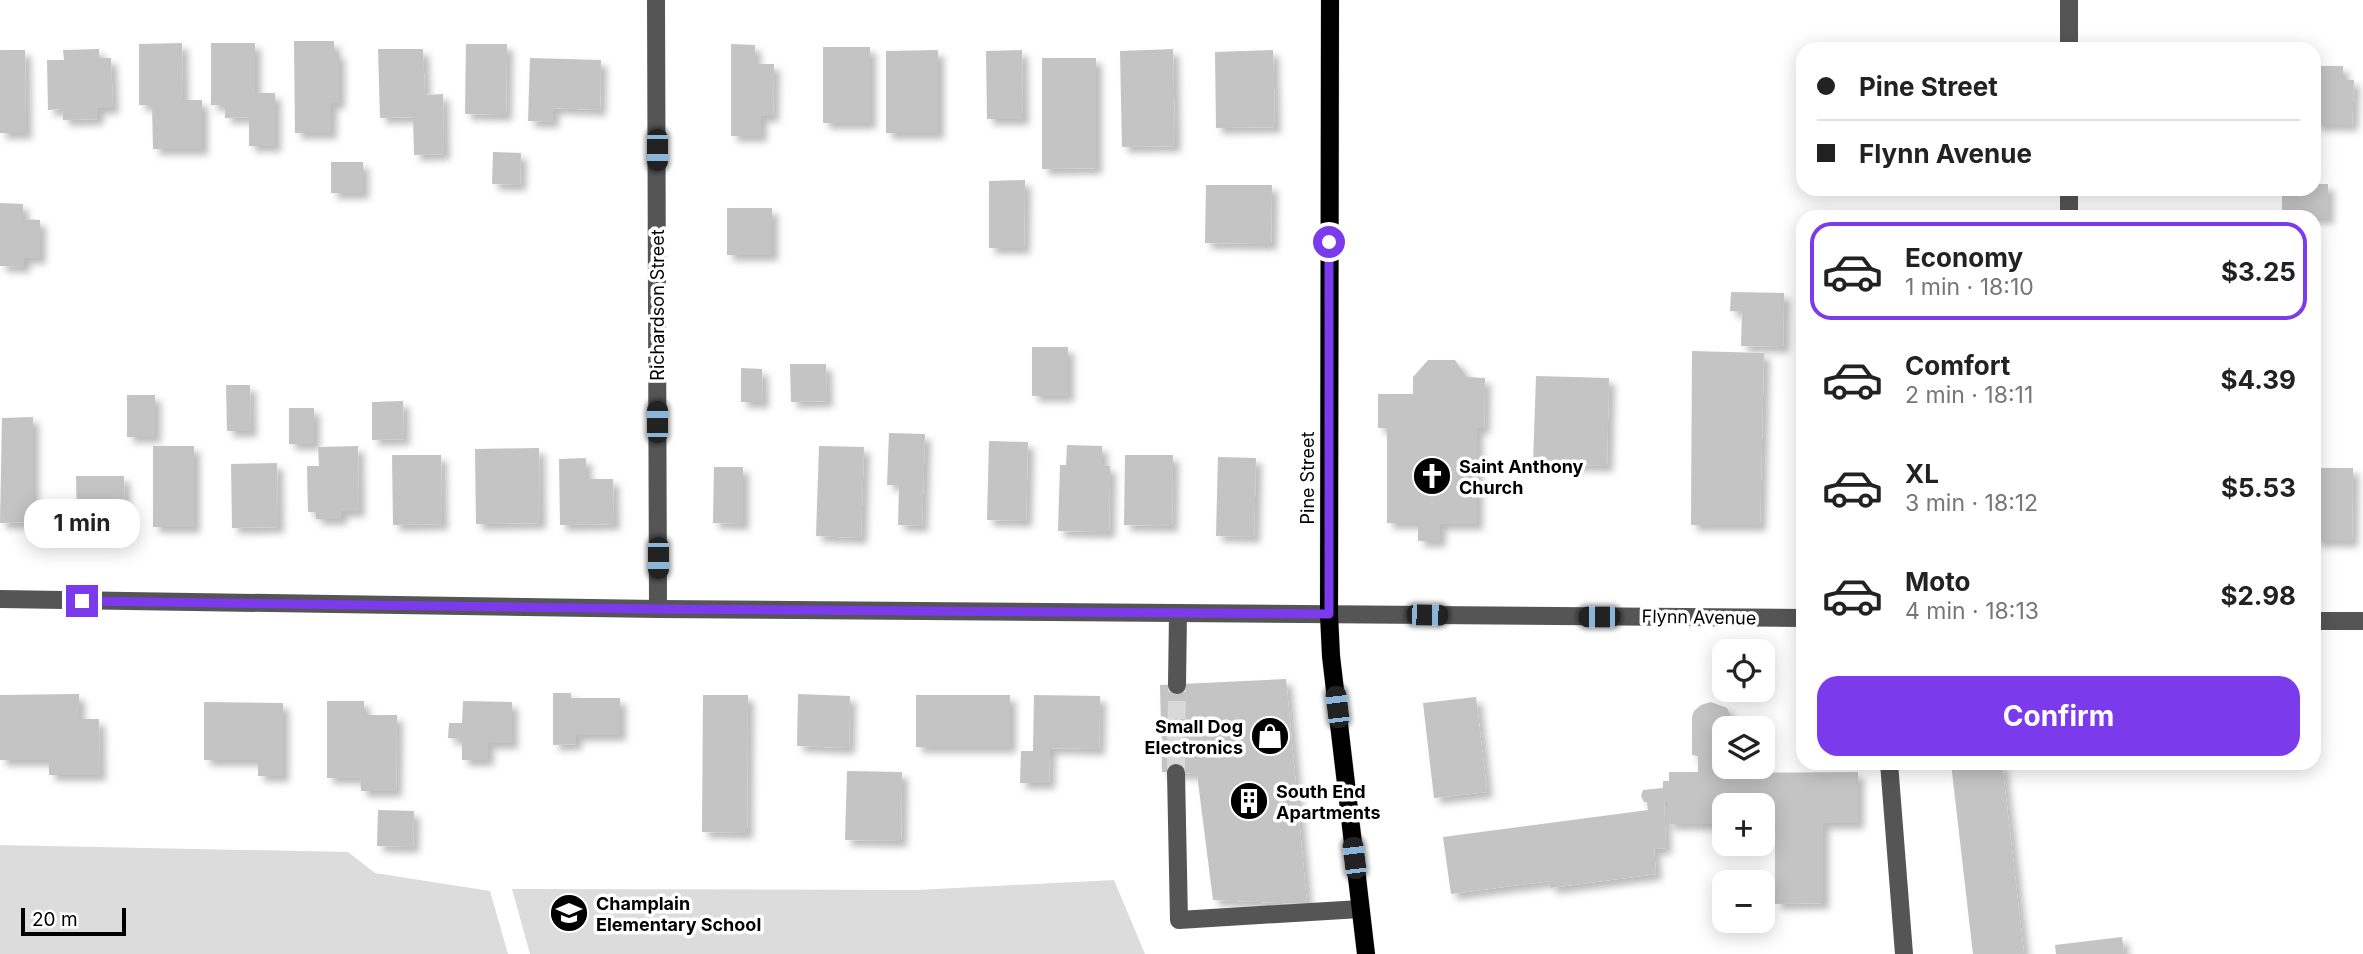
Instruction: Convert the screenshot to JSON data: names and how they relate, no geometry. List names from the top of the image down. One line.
{"streets":{"main road":["Pine Street"],"street":["Richardson Street","Flynn Avenue"]},"crossings":[["Richardson Street","Flynn Avenue"],["Pine Street","Flynn Avenue"]],"places":{"church":["Saint Anthony Church"],"shop":["Small Dog Electronics"],"building":["South End Apartments"],"school or university":["Champlain Elementary School"]},"scale_bar":"20 m","page":{"banner":["Pine Street","Flynn Avenue"],"list":[{"name":"Economy","note":"1 min · 18:10","value":"$3.25"},{"name":"Comfort","note":"2 min · 18:11","value":"$4.39"},{"name":"XL","note":"3 min · 18:12","value":"$5.53"},{"name":"Moto","note":"4 min · 18:13","value":"$2.98"}],"bubble":"1 min","map_buttons":["+","−"],"buttons":"Confirm","scale":"20 m"}}
